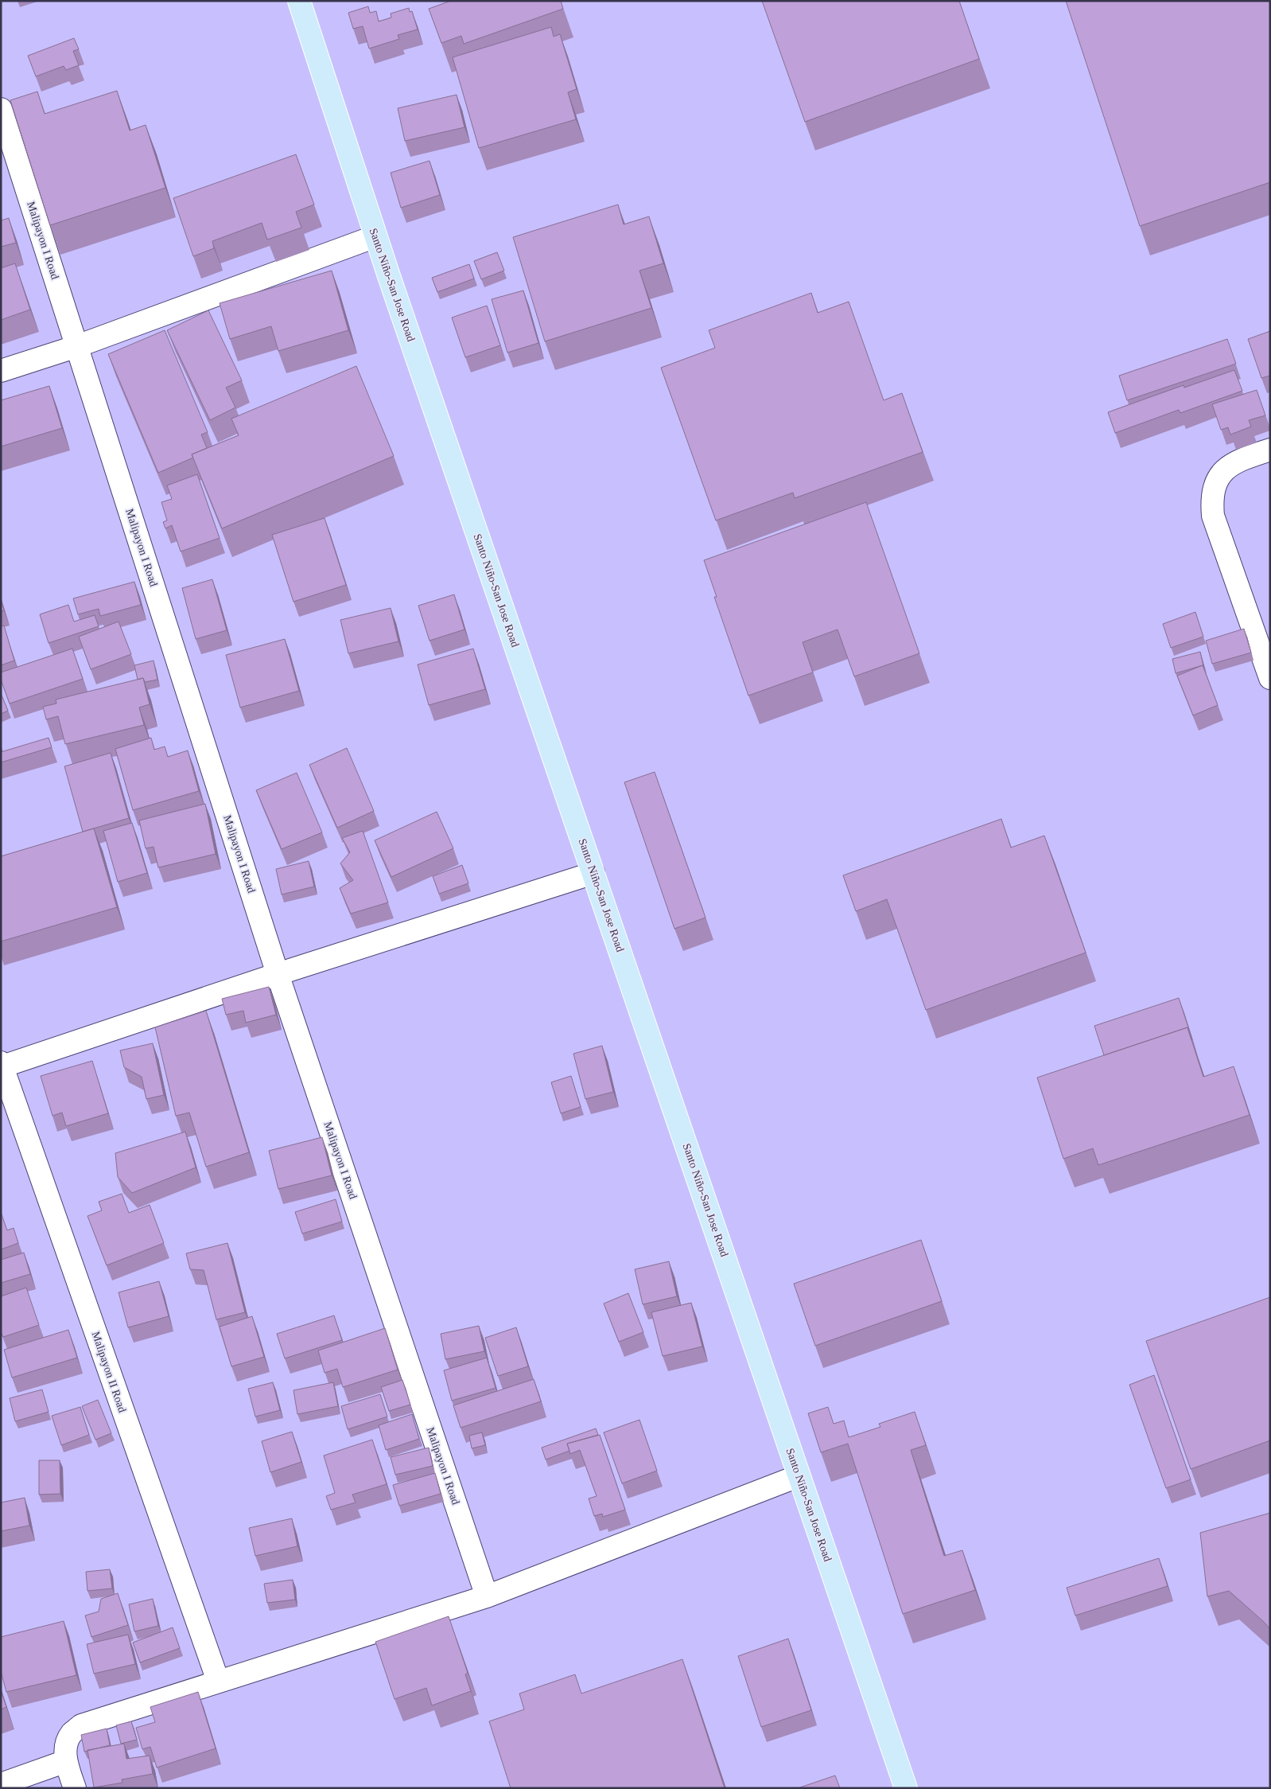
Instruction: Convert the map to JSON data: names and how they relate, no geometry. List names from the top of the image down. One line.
{"streets":{"main road":["Santo Niño-San Jose Road"],"street":["Malipayon I Road","Malipayon II Road"]}}
